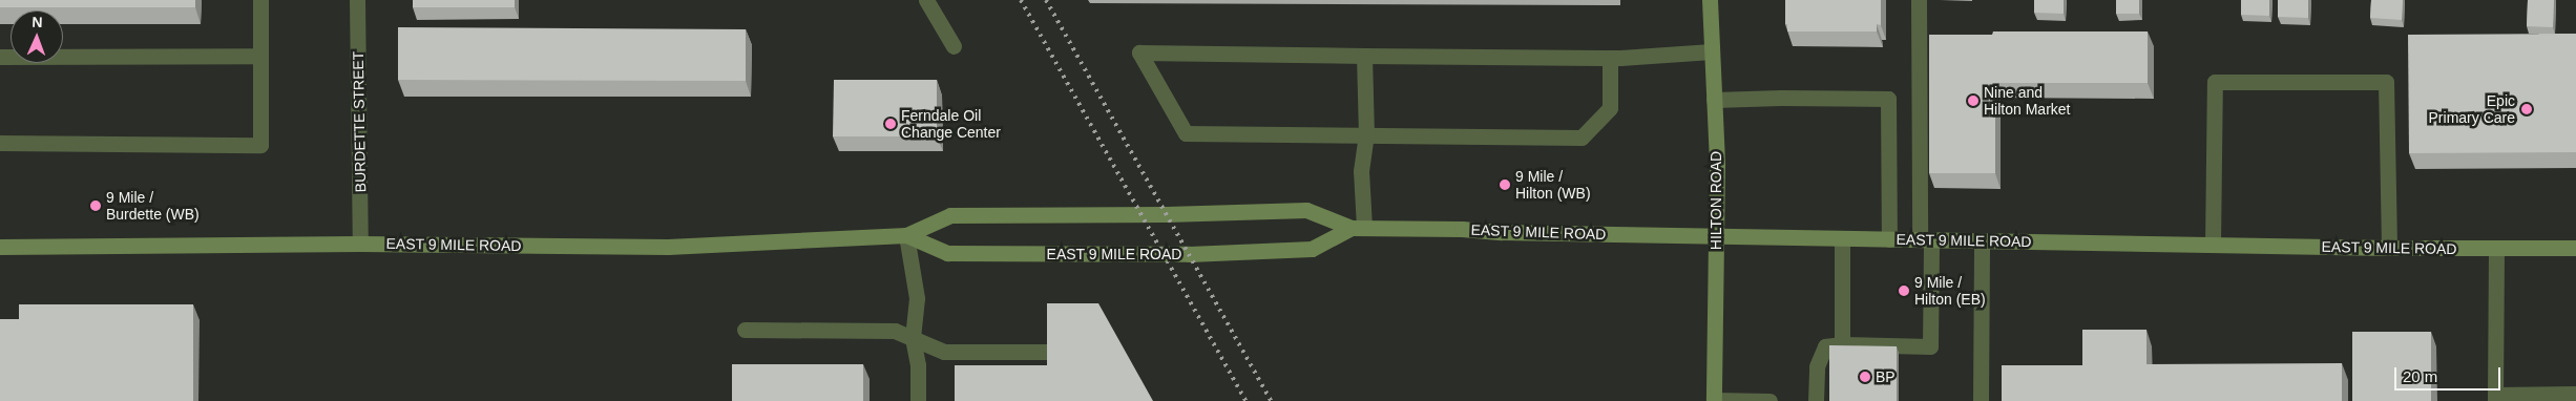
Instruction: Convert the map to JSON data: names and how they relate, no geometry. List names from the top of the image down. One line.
{"streets":{"main road":["HILTON ROAD","EAST 9 MILE ROAD"],"street":["BURDETTE STREET"]},"crossings":[["BURDETTE STREET","EAST 9 MILE ROAD"],["HILTON ROAD","EAST 9 MILE ROAD"]],"places":["Nine and Hilton Market","Epic Primary Care","Ferndale Oil Change Center","9 Mile / Hilton (WB)","9 Mile / Burdette (WB)","9 Mile / Hilton (EB)","BP"],"scale_bar":"20 m","north":"top"}
